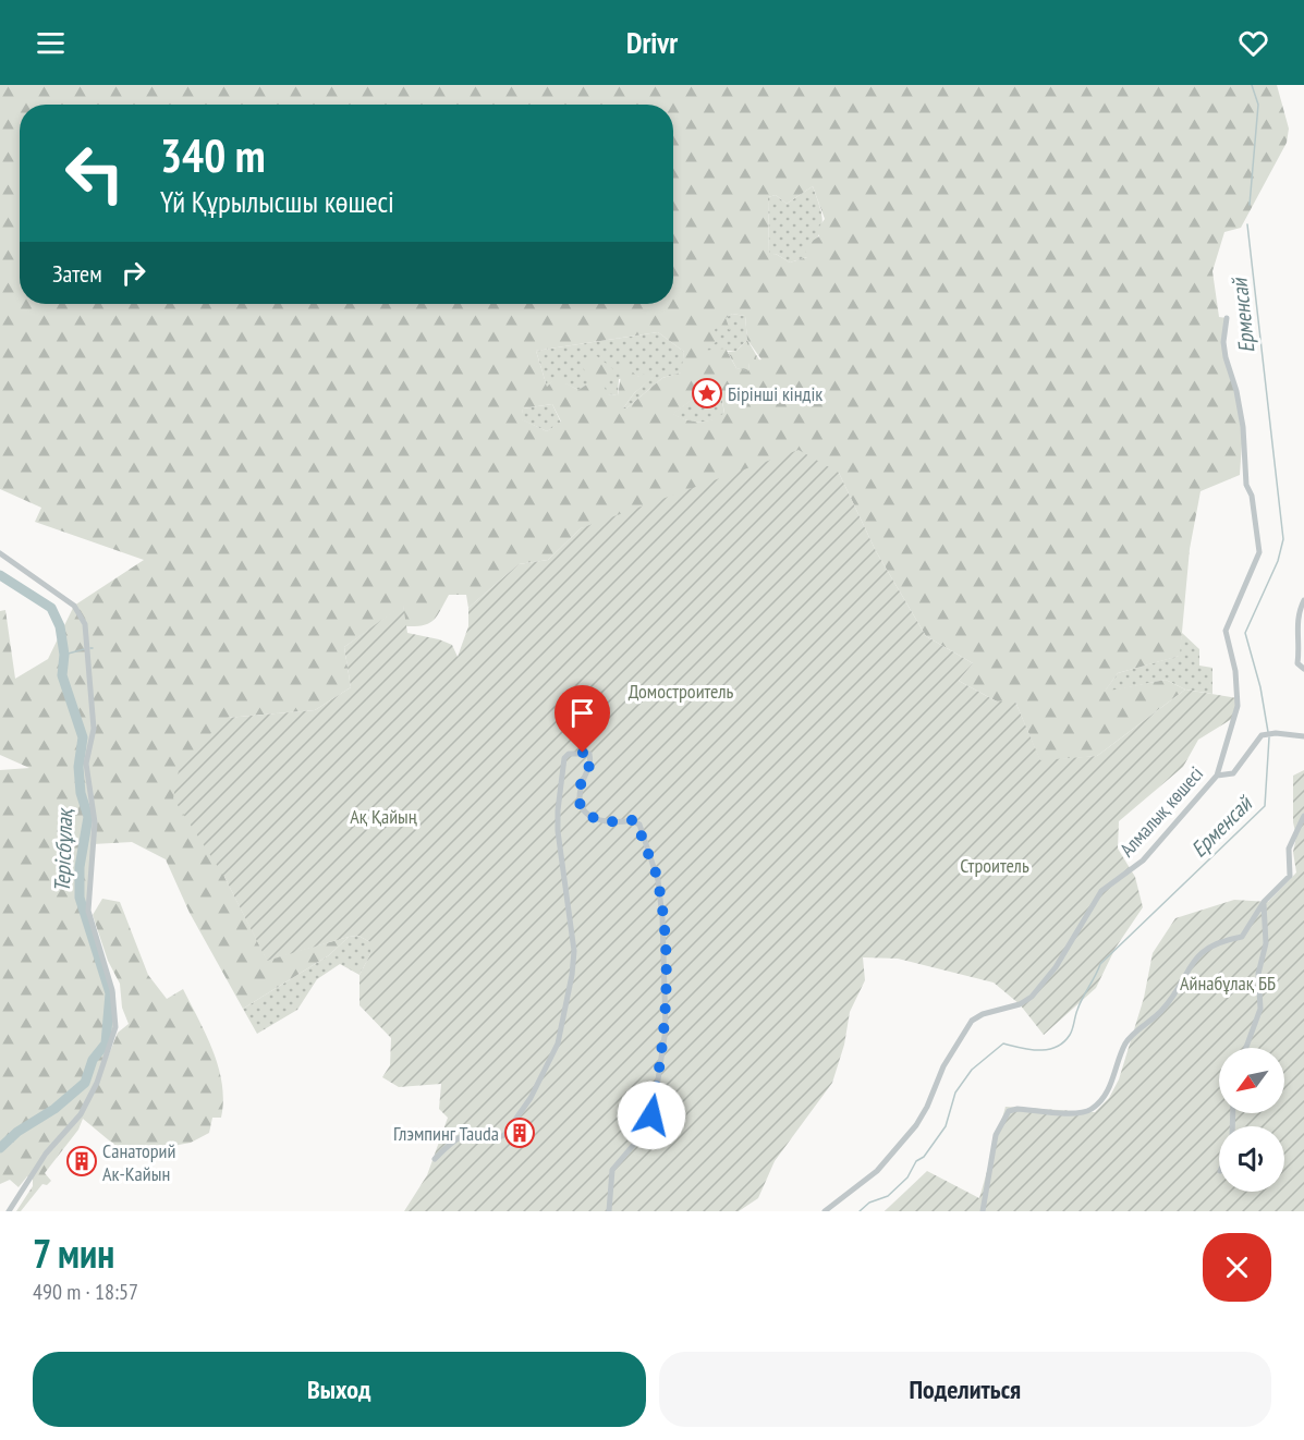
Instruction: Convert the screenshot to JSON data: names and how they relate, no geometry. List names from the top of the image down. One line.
{"streets":{"street":["Алмалық көшесі"]},"water":["Ерменсай","Терісбұлақ"],"parks":["Домостроитель","Ақ Қайың","Строитель","Айнабұлақ ББ"],"places":{"place":["Бірінші кіндік"],"building":["Глэмпинг Tauda","Санаторий Ак-Кайын"]},"north":"bottom left","page":{"header":"Drivr","turn":["340 m","Үй Құрылысшы көшесі"],"then":"Затем","heading":["7 мин","490 m · 18:57"],"buttons":["Выход","Поделиться"]}}
